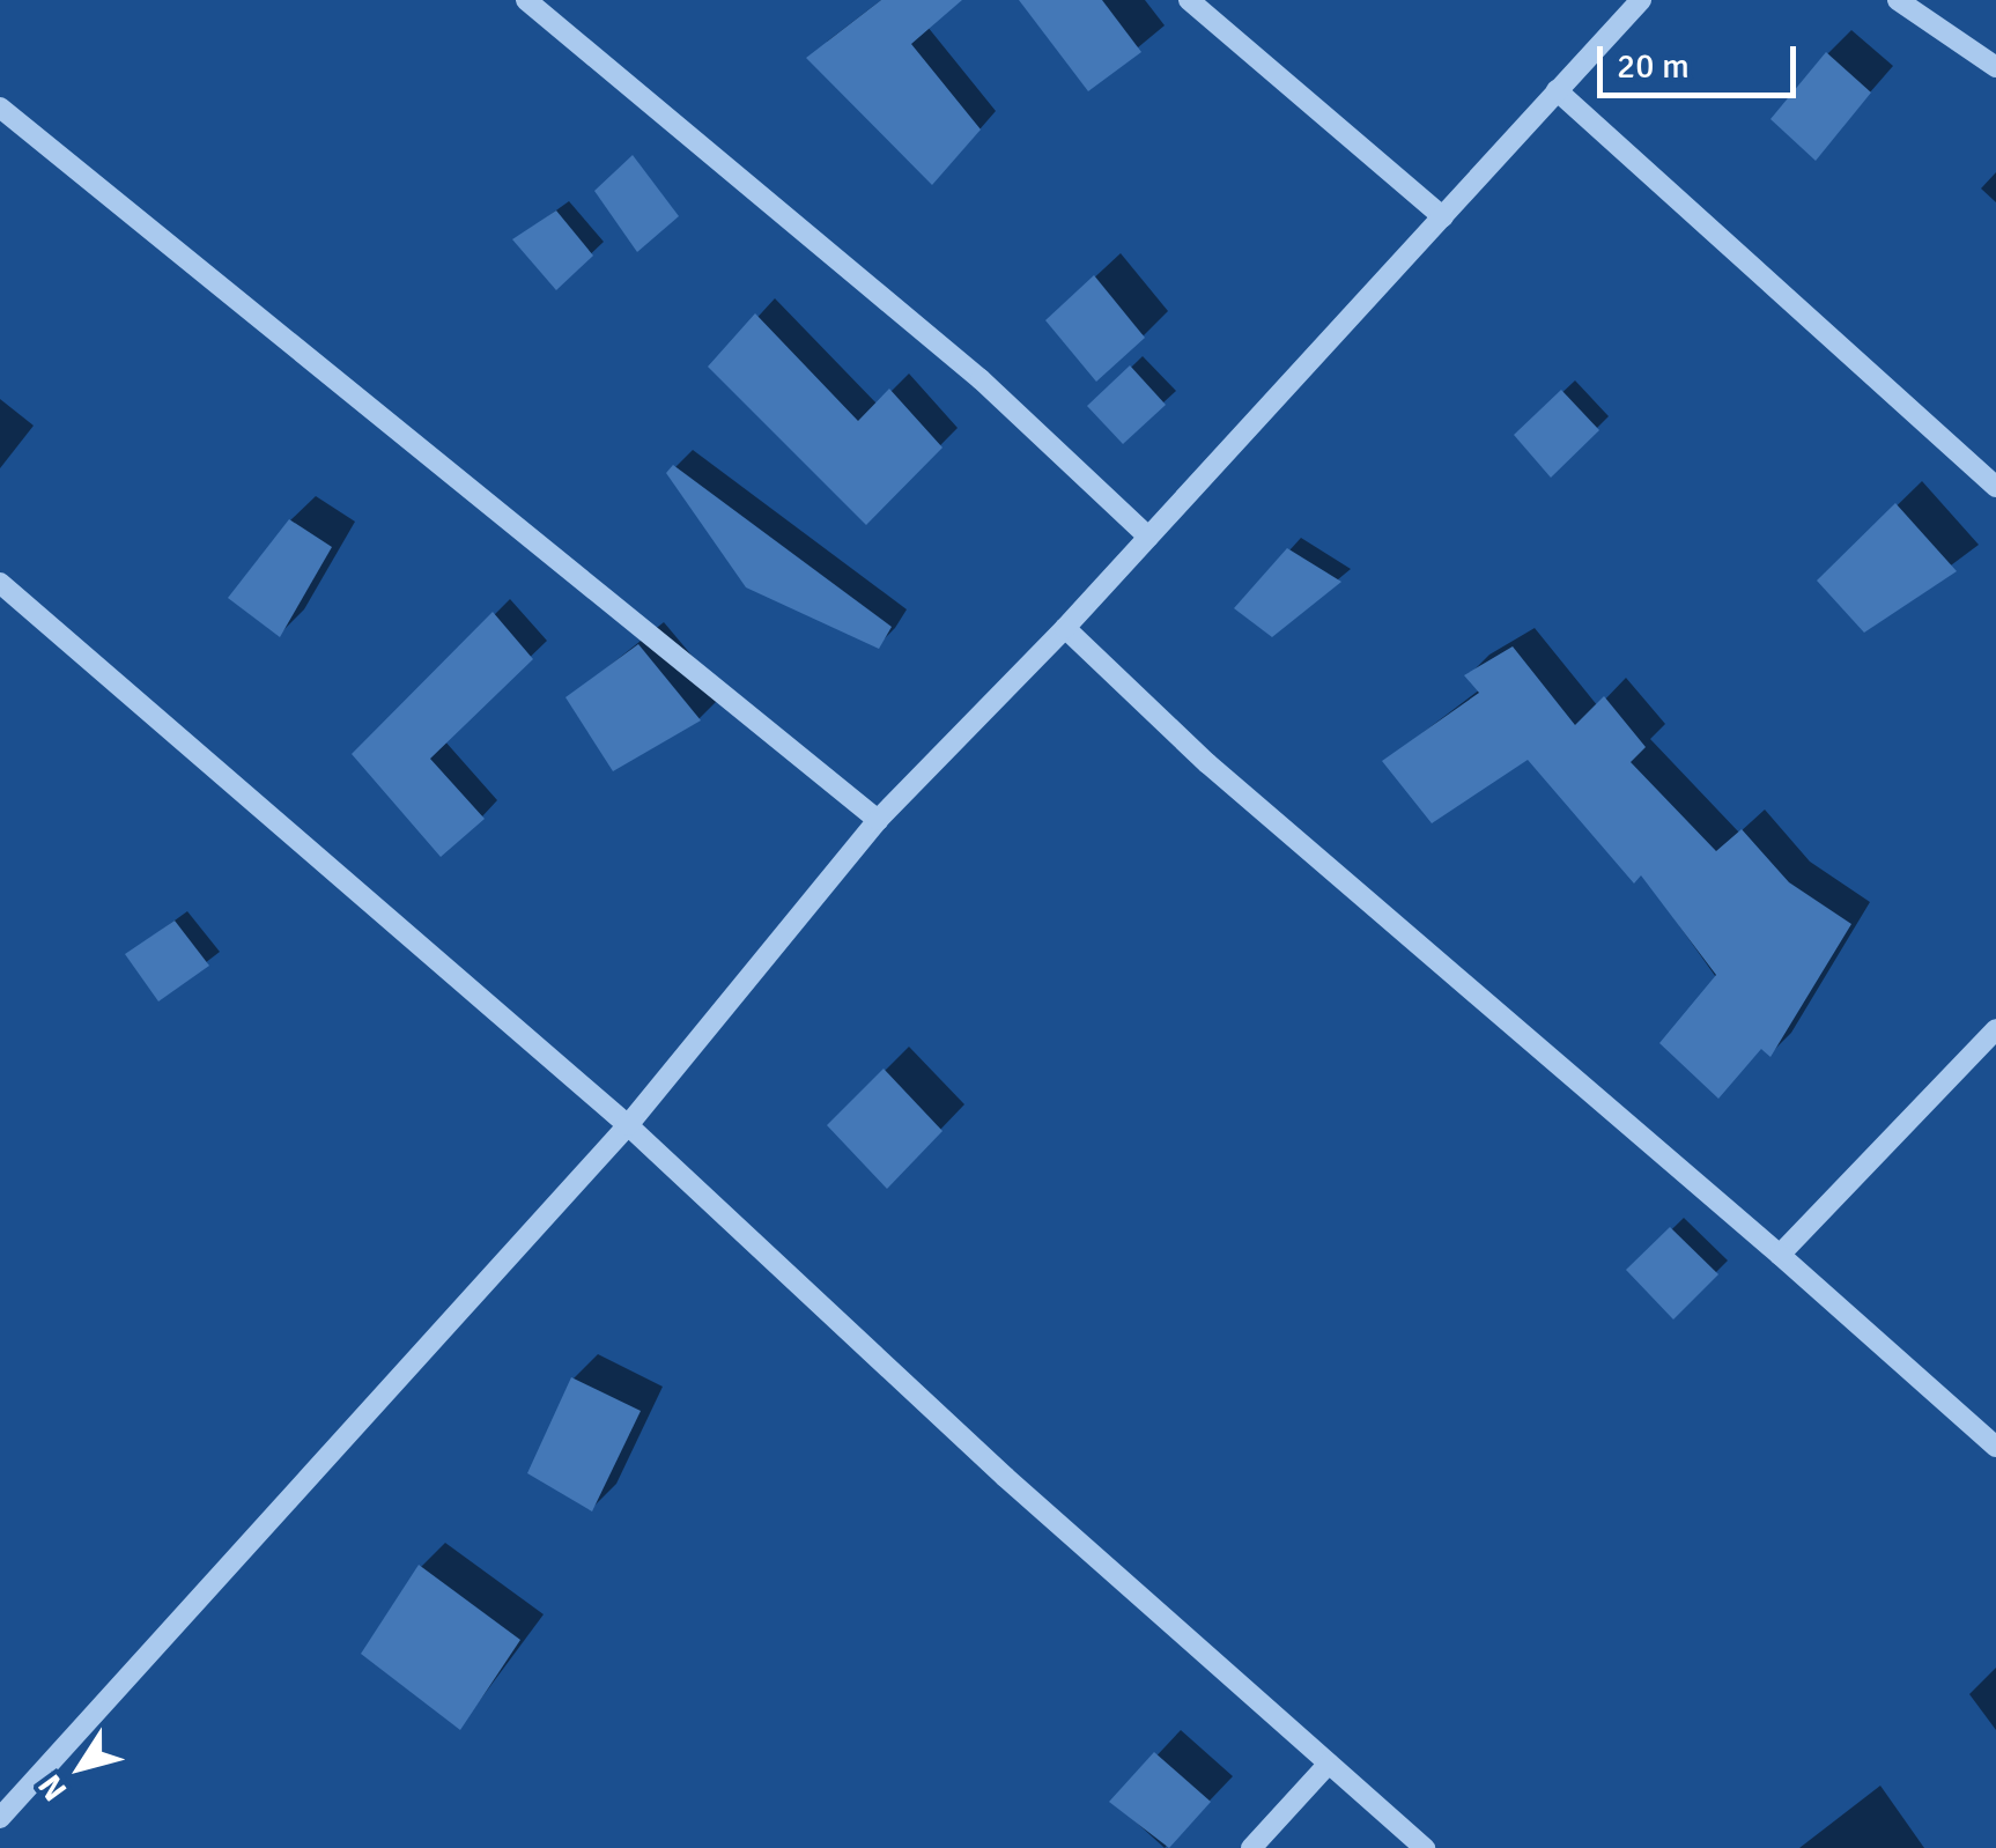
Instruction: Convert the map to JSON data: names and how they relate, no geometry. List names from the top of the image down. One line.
{"scale_bar":"20 m","north":"bottom left"}
